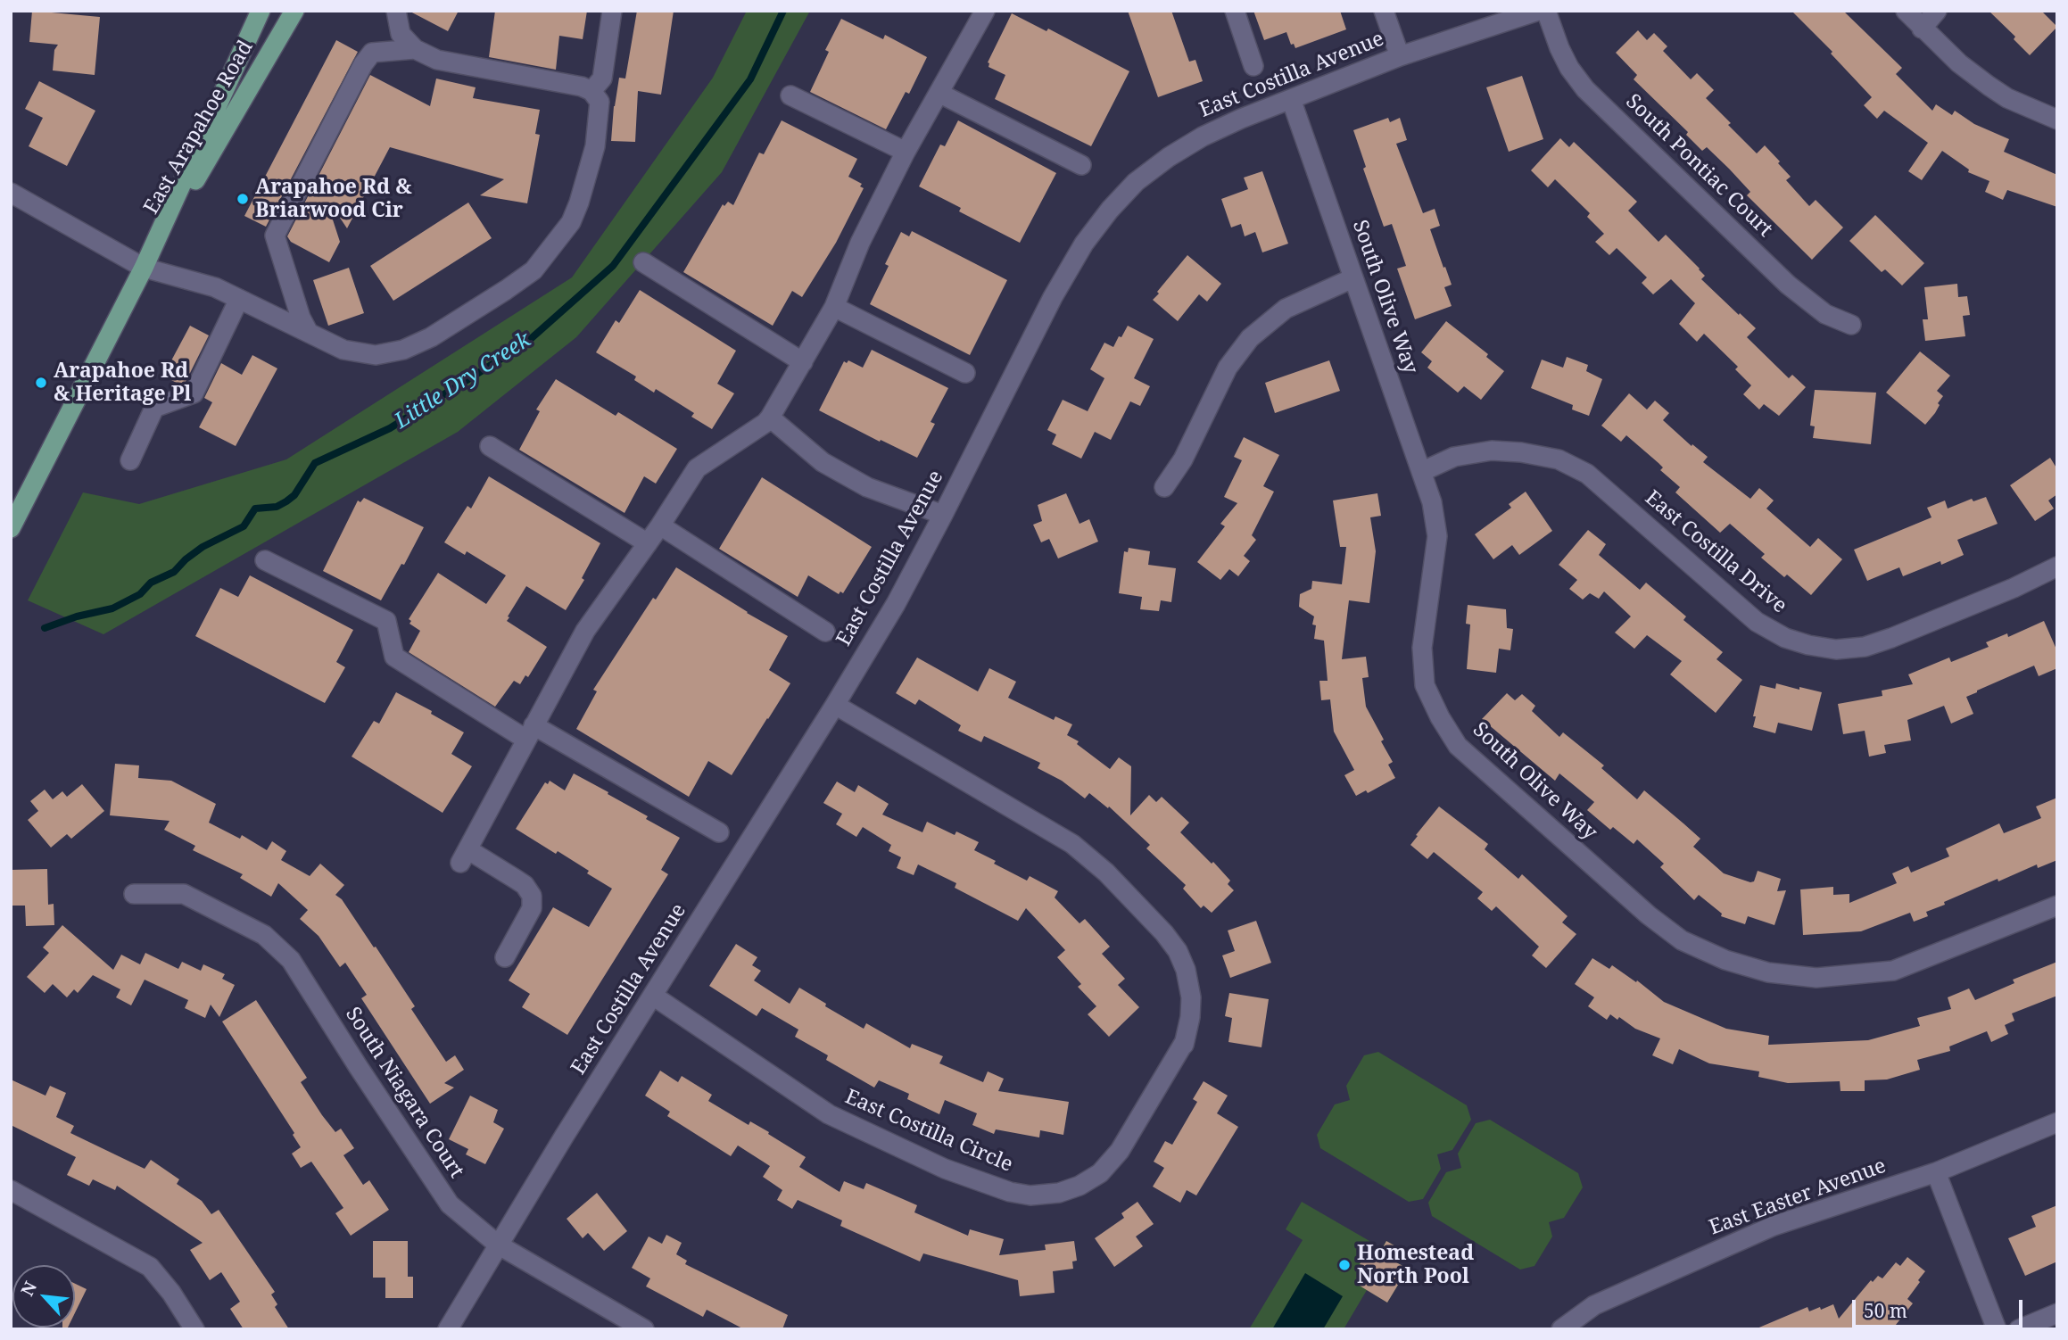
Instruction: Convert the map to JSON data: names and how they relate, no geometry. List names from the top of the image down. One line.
{"streets":{"main road":["East Arapahoe Road"],"street":["East Costilla Avenue","South Pontiac Court","South Olive Way","East Costilla Drive","South Niagara Court","East Costilla Circle","East Easter Avenue"]},"crossings":[["East Costilla Avenue","South Olive Way"],["East Costilla Avenue","South Niagara Court"],["East Costilla Avenue","East Costilla Circle"],["South Olive Way","East Costilla Drive"]],"water":["Little Dry Creek"],"places":["Arapahoe Rd & Briarwood Cir","Arapahoe Rd & Heritage Pl","Homestead North Pool"],"scale_bar":"50 m","north":"top left"}
